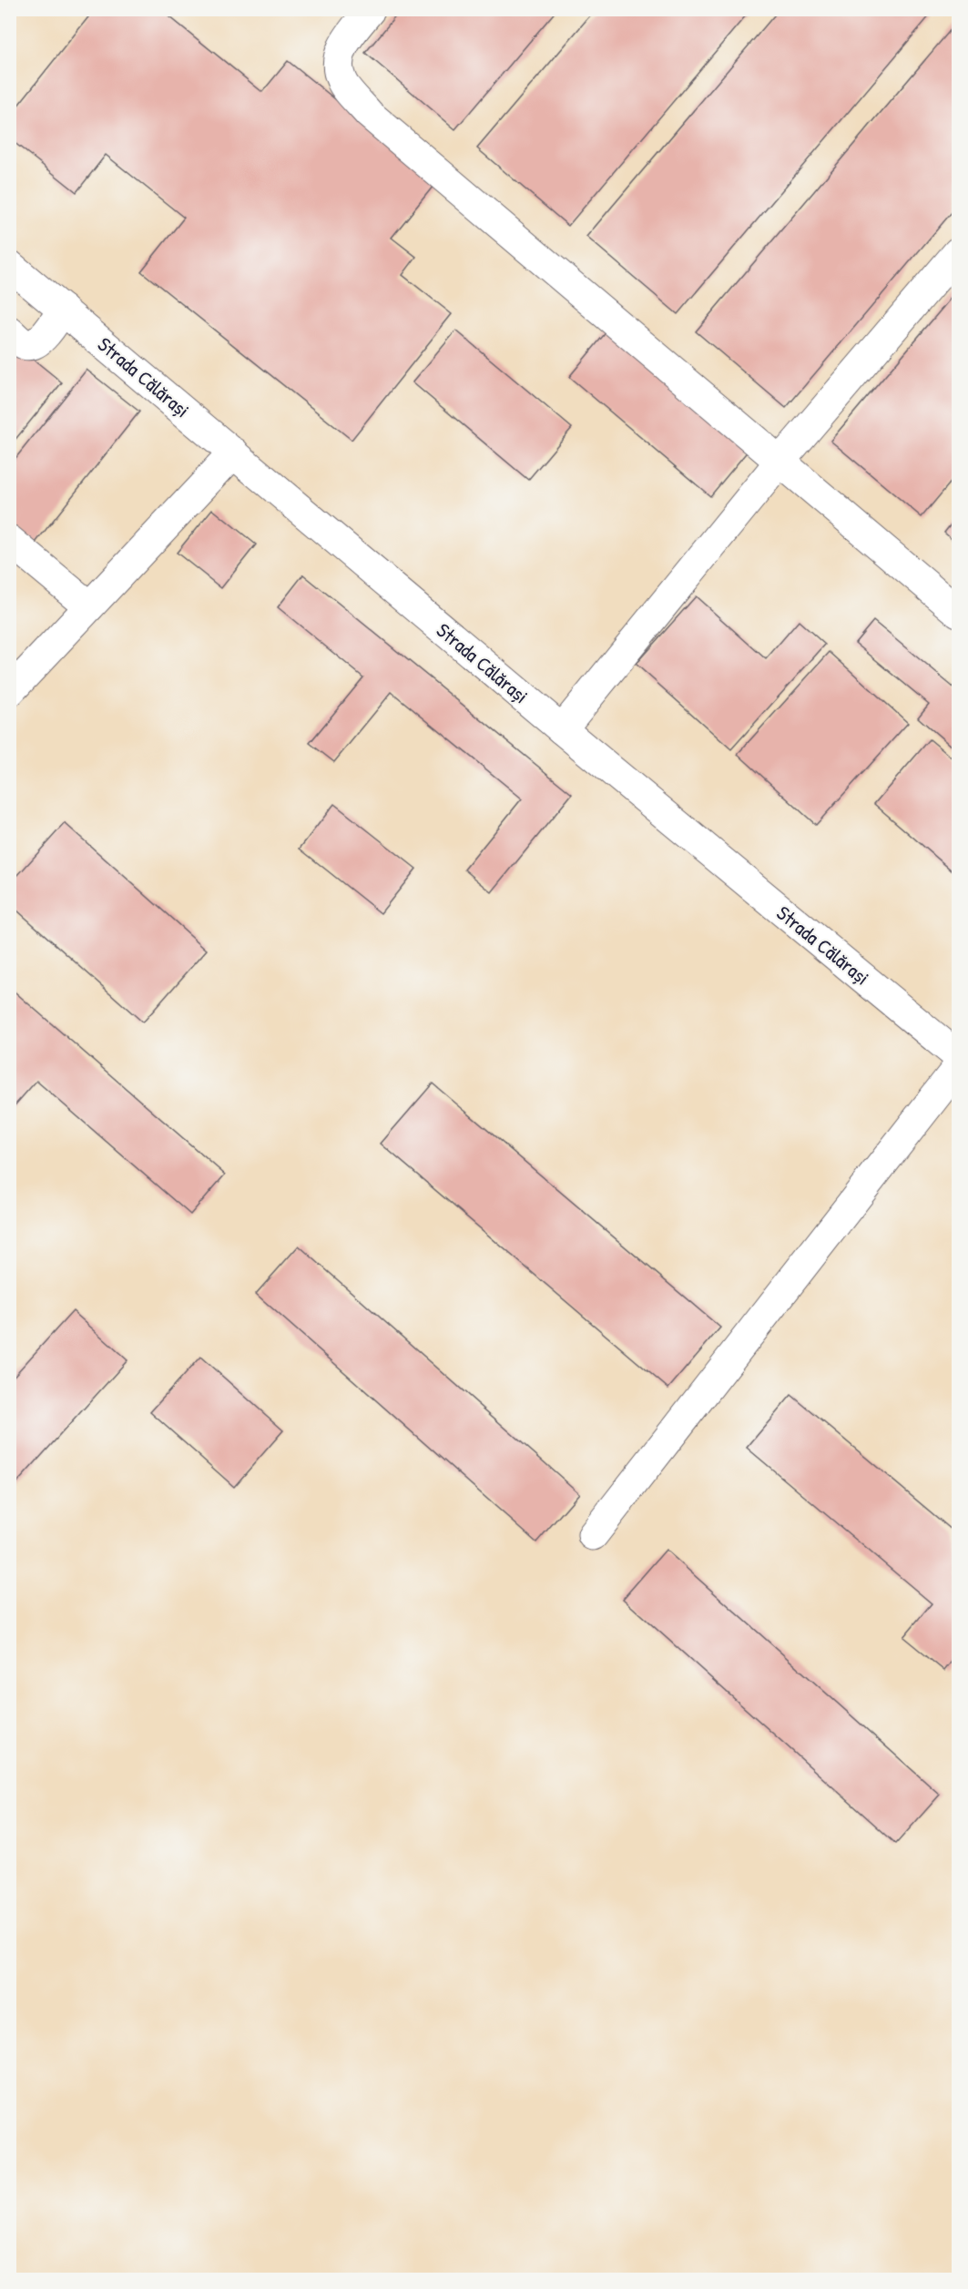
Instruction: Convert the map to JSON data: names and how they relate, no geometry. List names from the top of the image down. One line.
{"streets":{"main road":["Strada Călărași"]}}
